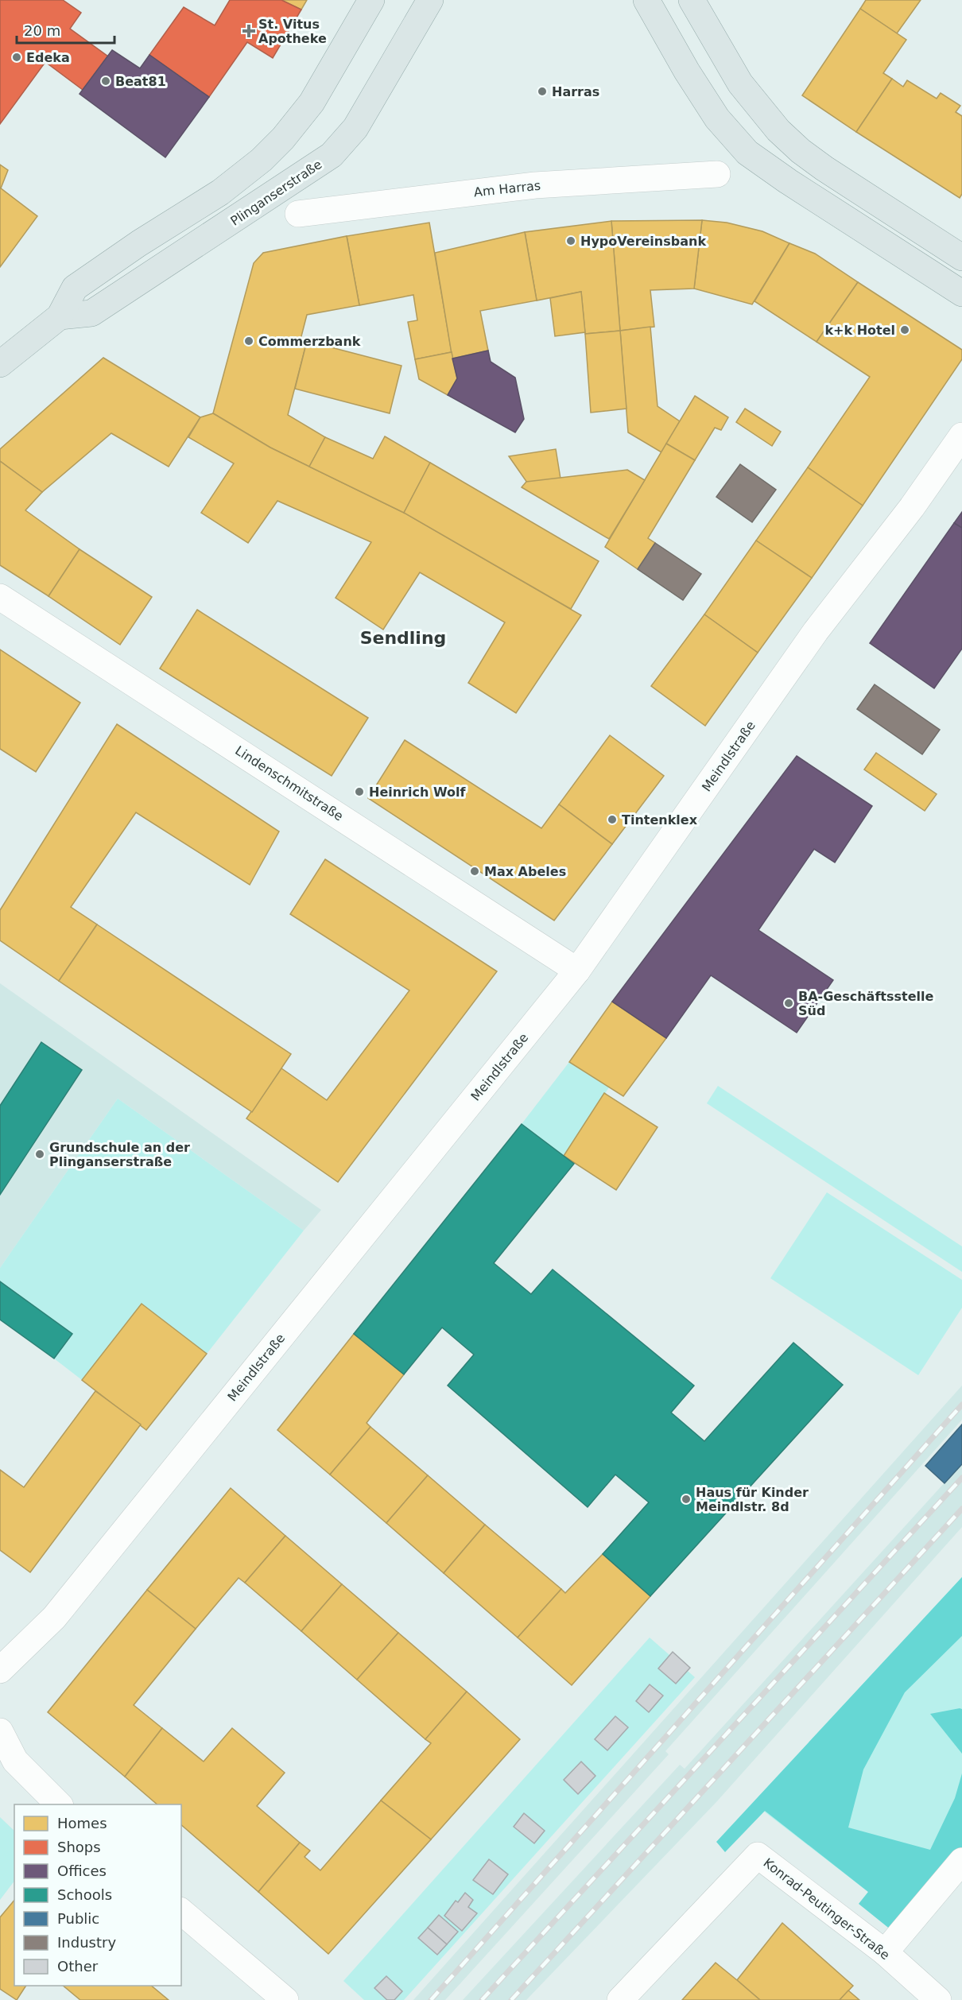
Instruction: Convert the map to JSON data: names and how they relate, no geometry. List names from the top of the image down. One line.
{"streets":{"main road":["Plinganserstraße"],"street":["Am Harras","Meindlstraße","Lindenschmitstraße","Konrad-Peutinger-Straße"]},"crossings":[["Meindlstraße","Lindenschmitstraße"]],"districts":["Sendling"],"places":{"health":["St. Vitus Apotheke"],"other":["Edeka","Beat81","Harras","HypoVereinsbank","k+k Hotel","Commerzbank","Heinrich Wolf","Tintenklex","Max Abeles","BA-Geschäftsstelle Süd","Grundschule an der Plinganserstraße","Haus für Kinder Meindlstr. 8d"]},"legend":["Homes","Shops","Offices","Schools","Public","Industry","Other"],"scale_bar":"20 m"}
